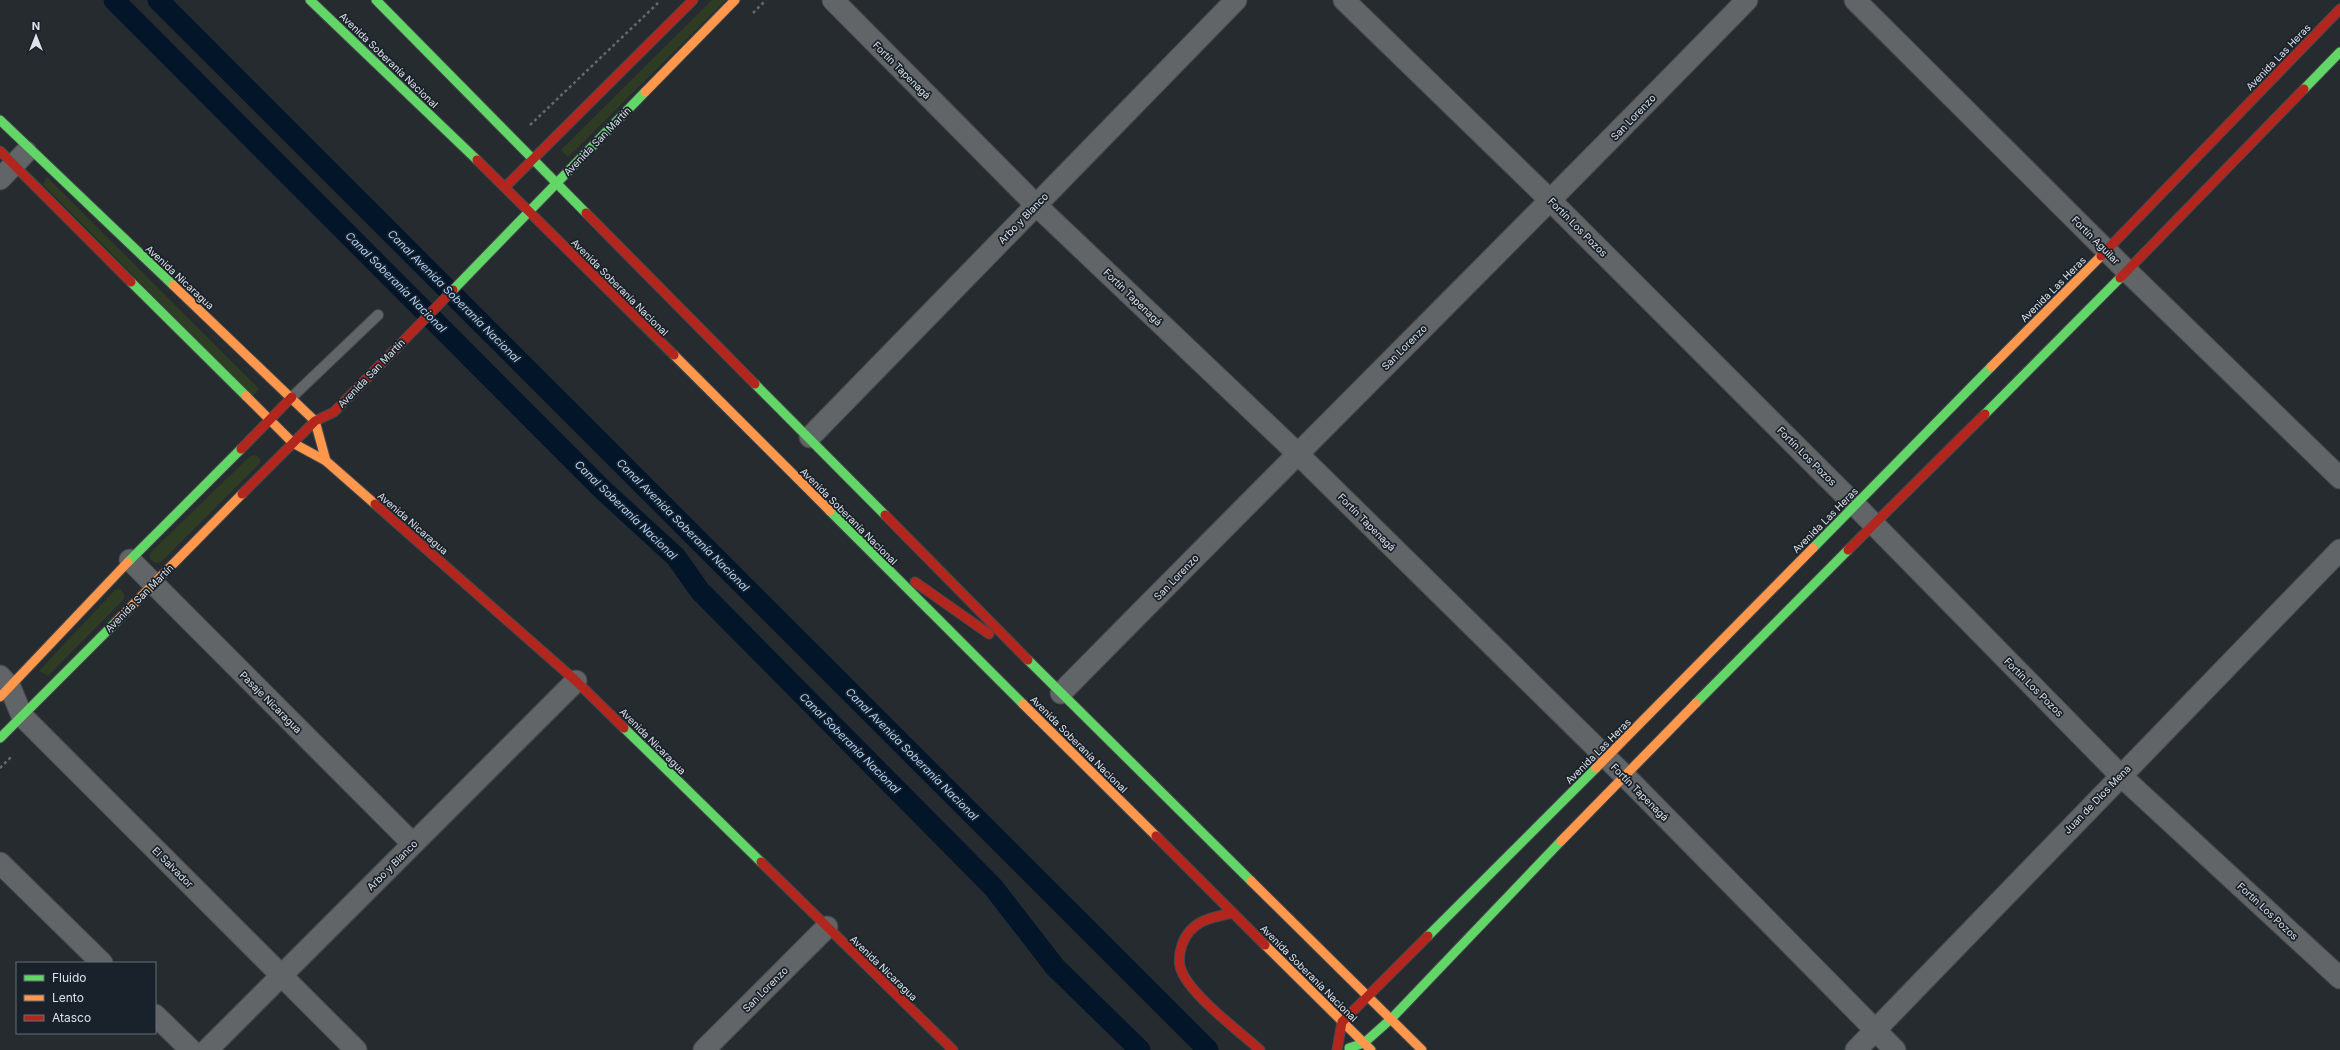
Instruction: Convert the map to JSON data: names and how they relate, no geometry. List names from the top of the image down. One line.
{"streets":{"main road":["Avenida Las Heras","Avenida Soberanía Nacional","Avenida San Martín","Avenida Nicaragua"],"street":["Fortín Tapenagá","San Lorenzo","Arbo y Blanco","Fortín Los Pozos","Fortín Aguilar","Pasaje Nicaragua","Juan de Dios Mena","El Salvador"]},"crossings":[["Avenida Las Heras","Avenida Soberanía Nacional"],["Avenida Las Heras","Fortín Tapenagá"],["Avenida Las Heras","Fortín Los Pozos"],["Avenida Las Heras","Fortín Aguilar"],["Avenida Soberanía Nacional","Avenida San Martín"],["Fortín Tapenagá","San Lorenzo"],["Fortín Tapenagá","Arbo y Blanco"],["Fortín Tapenagá","Juan de Dios Mena"],["San Lorenzo","Fortín Los Pozos"],["San Lorenzo","Avenida Nicaragua"],["Avenida San Martín","Avenida Nicaragua"],["Avenida San Martín","Pasaje Nicaragua"],["Avenida San Martín","El Salvador"],["Arbo y Blanco","Avenida Nicaragua"],["Arbo y Blanco","Pasaje Nicaragua"],["Arbo y Blanco","El Salvador"],["Fortín Los Pozos","Juan de Dios Mena"]],"water":["Canal Soberanía Nacional","Canal Avenida Soberanía Nacional"],"legend":["Fluido","Lento","Atasco"],"north":"top"}
